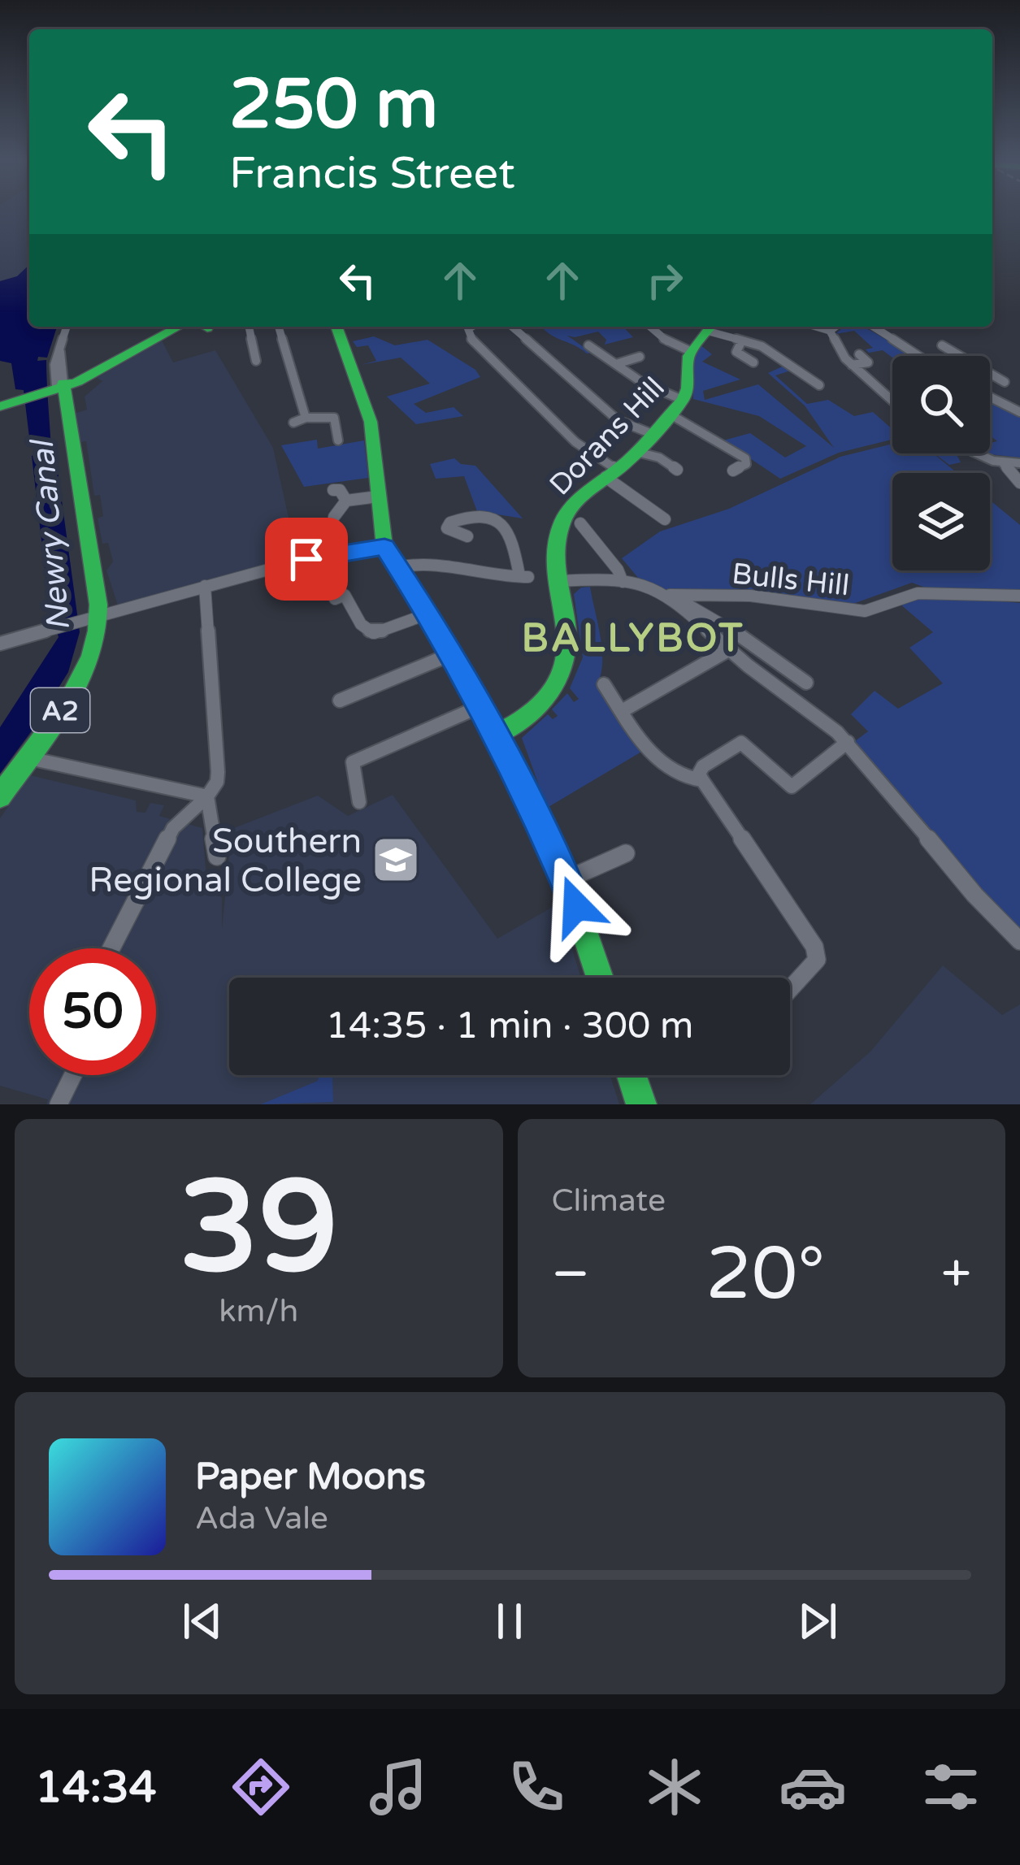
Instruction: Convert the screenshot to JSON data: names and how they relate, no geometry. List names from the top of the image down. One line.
{"streets":{"main road":["Dorans Hill","A2"],"street":["Bulls Hill"]},"districts":["BALLYBOT"],"water":["Newry Canal"],"places":{"school or university":["Southern Regional College"]},"page":{"turn":["250 m","Francis Street"],"limit":"50","trip":"14:35 · 1 min · 300 m","tile":[["39","km/h"],"Climate"],"heat":["−","20°","+"],"song":["Paper Moons","Ada Vale"],"tabs":"14:34"}}
